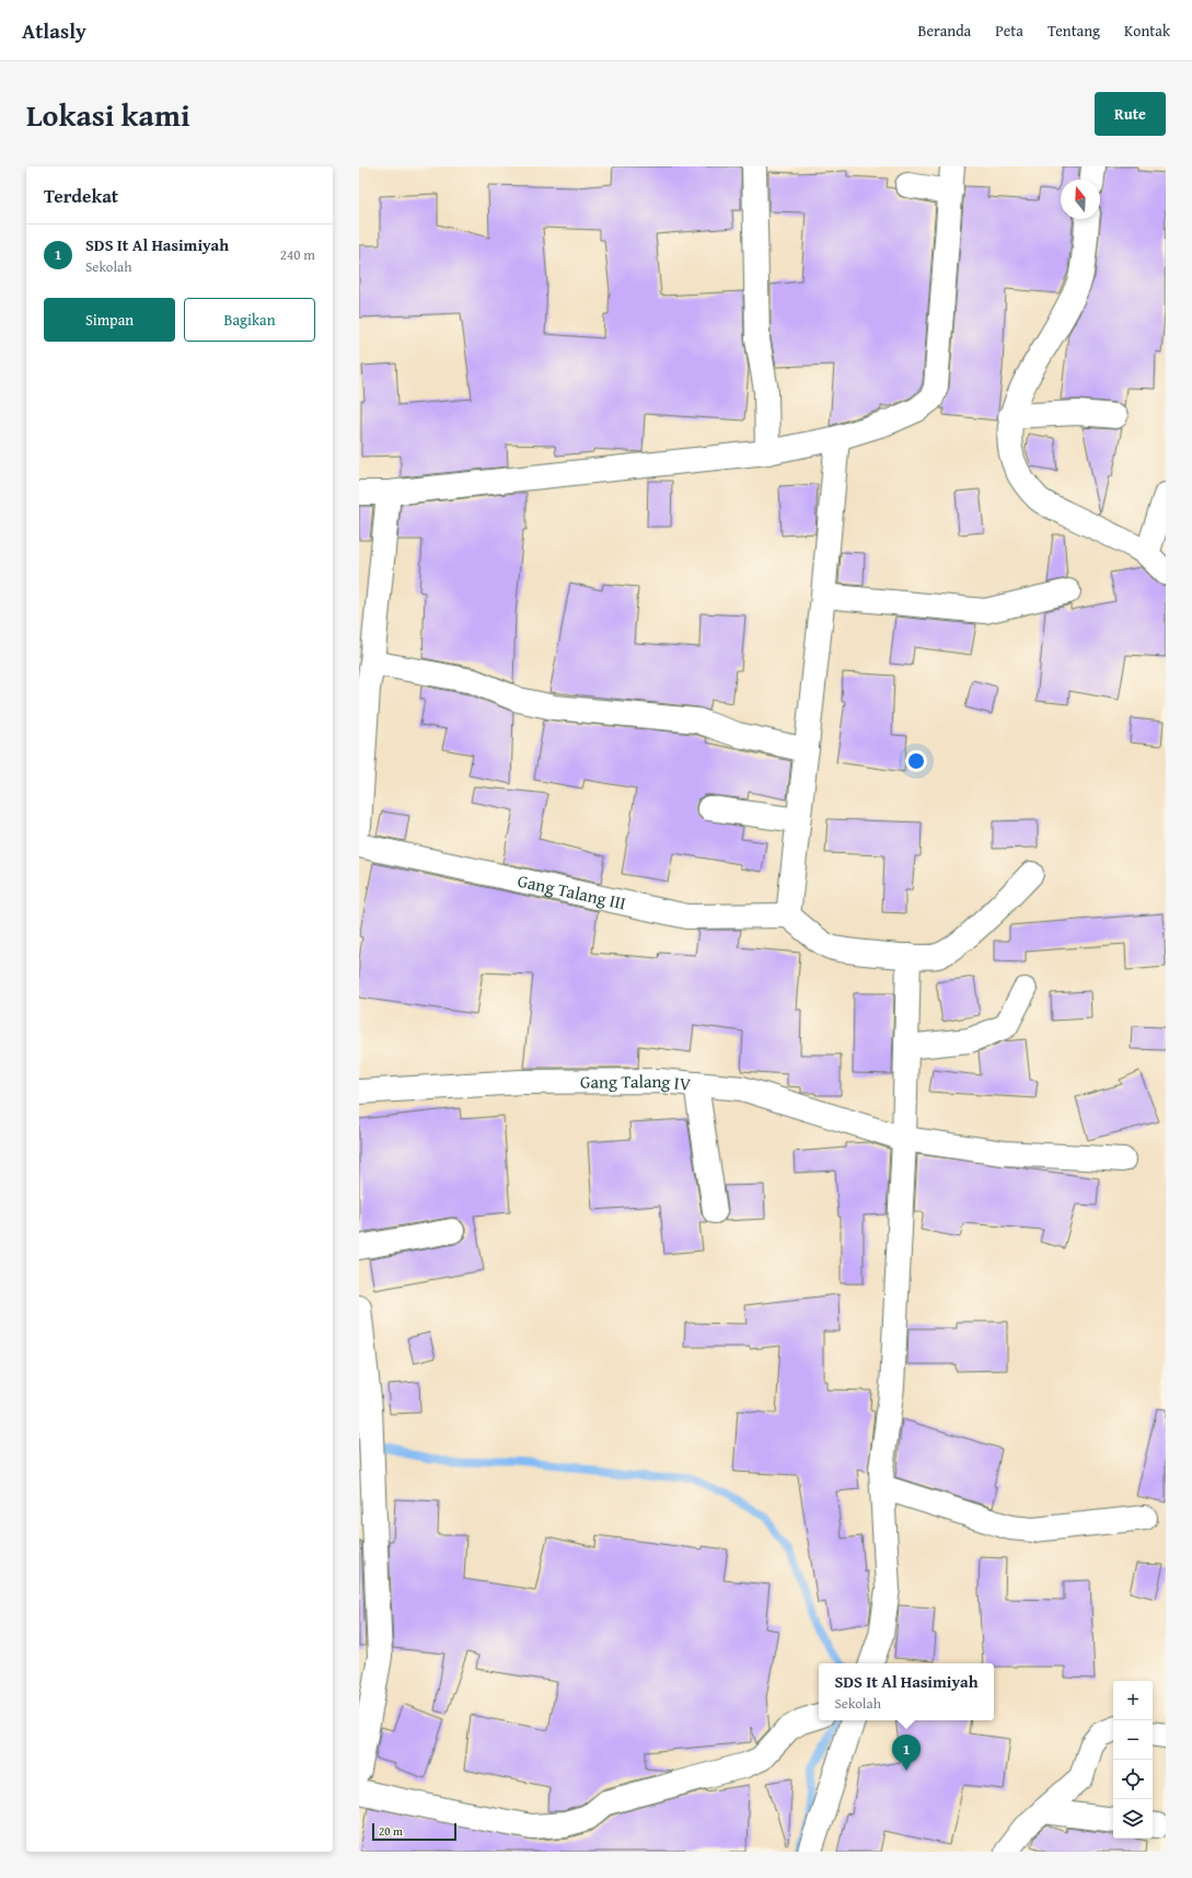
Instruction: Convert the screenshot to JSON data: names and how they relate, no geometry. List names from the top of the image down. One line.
{"streets":{"street":["Gang Talang III","Gang Talang IV"]},"scale_bar":"20 m","north":"top","page":{"header":"Atlasly","nav":["Beranda","Peta","Tentang","Kontak"],"title":"Lokasi kami","buttons":["Rute",["Simpan","Bagikan"]],"heading":"Terdekat","list":[{"mark":"1","name":"SDS It Al Hasimiyah","note":"Sekolah","value":"240 m"}],"popup":["SDS It Al Hasimiyah","Sekolah"],"map_buttons":["+","−"],"pins":"1","scale":"20 m"}}
